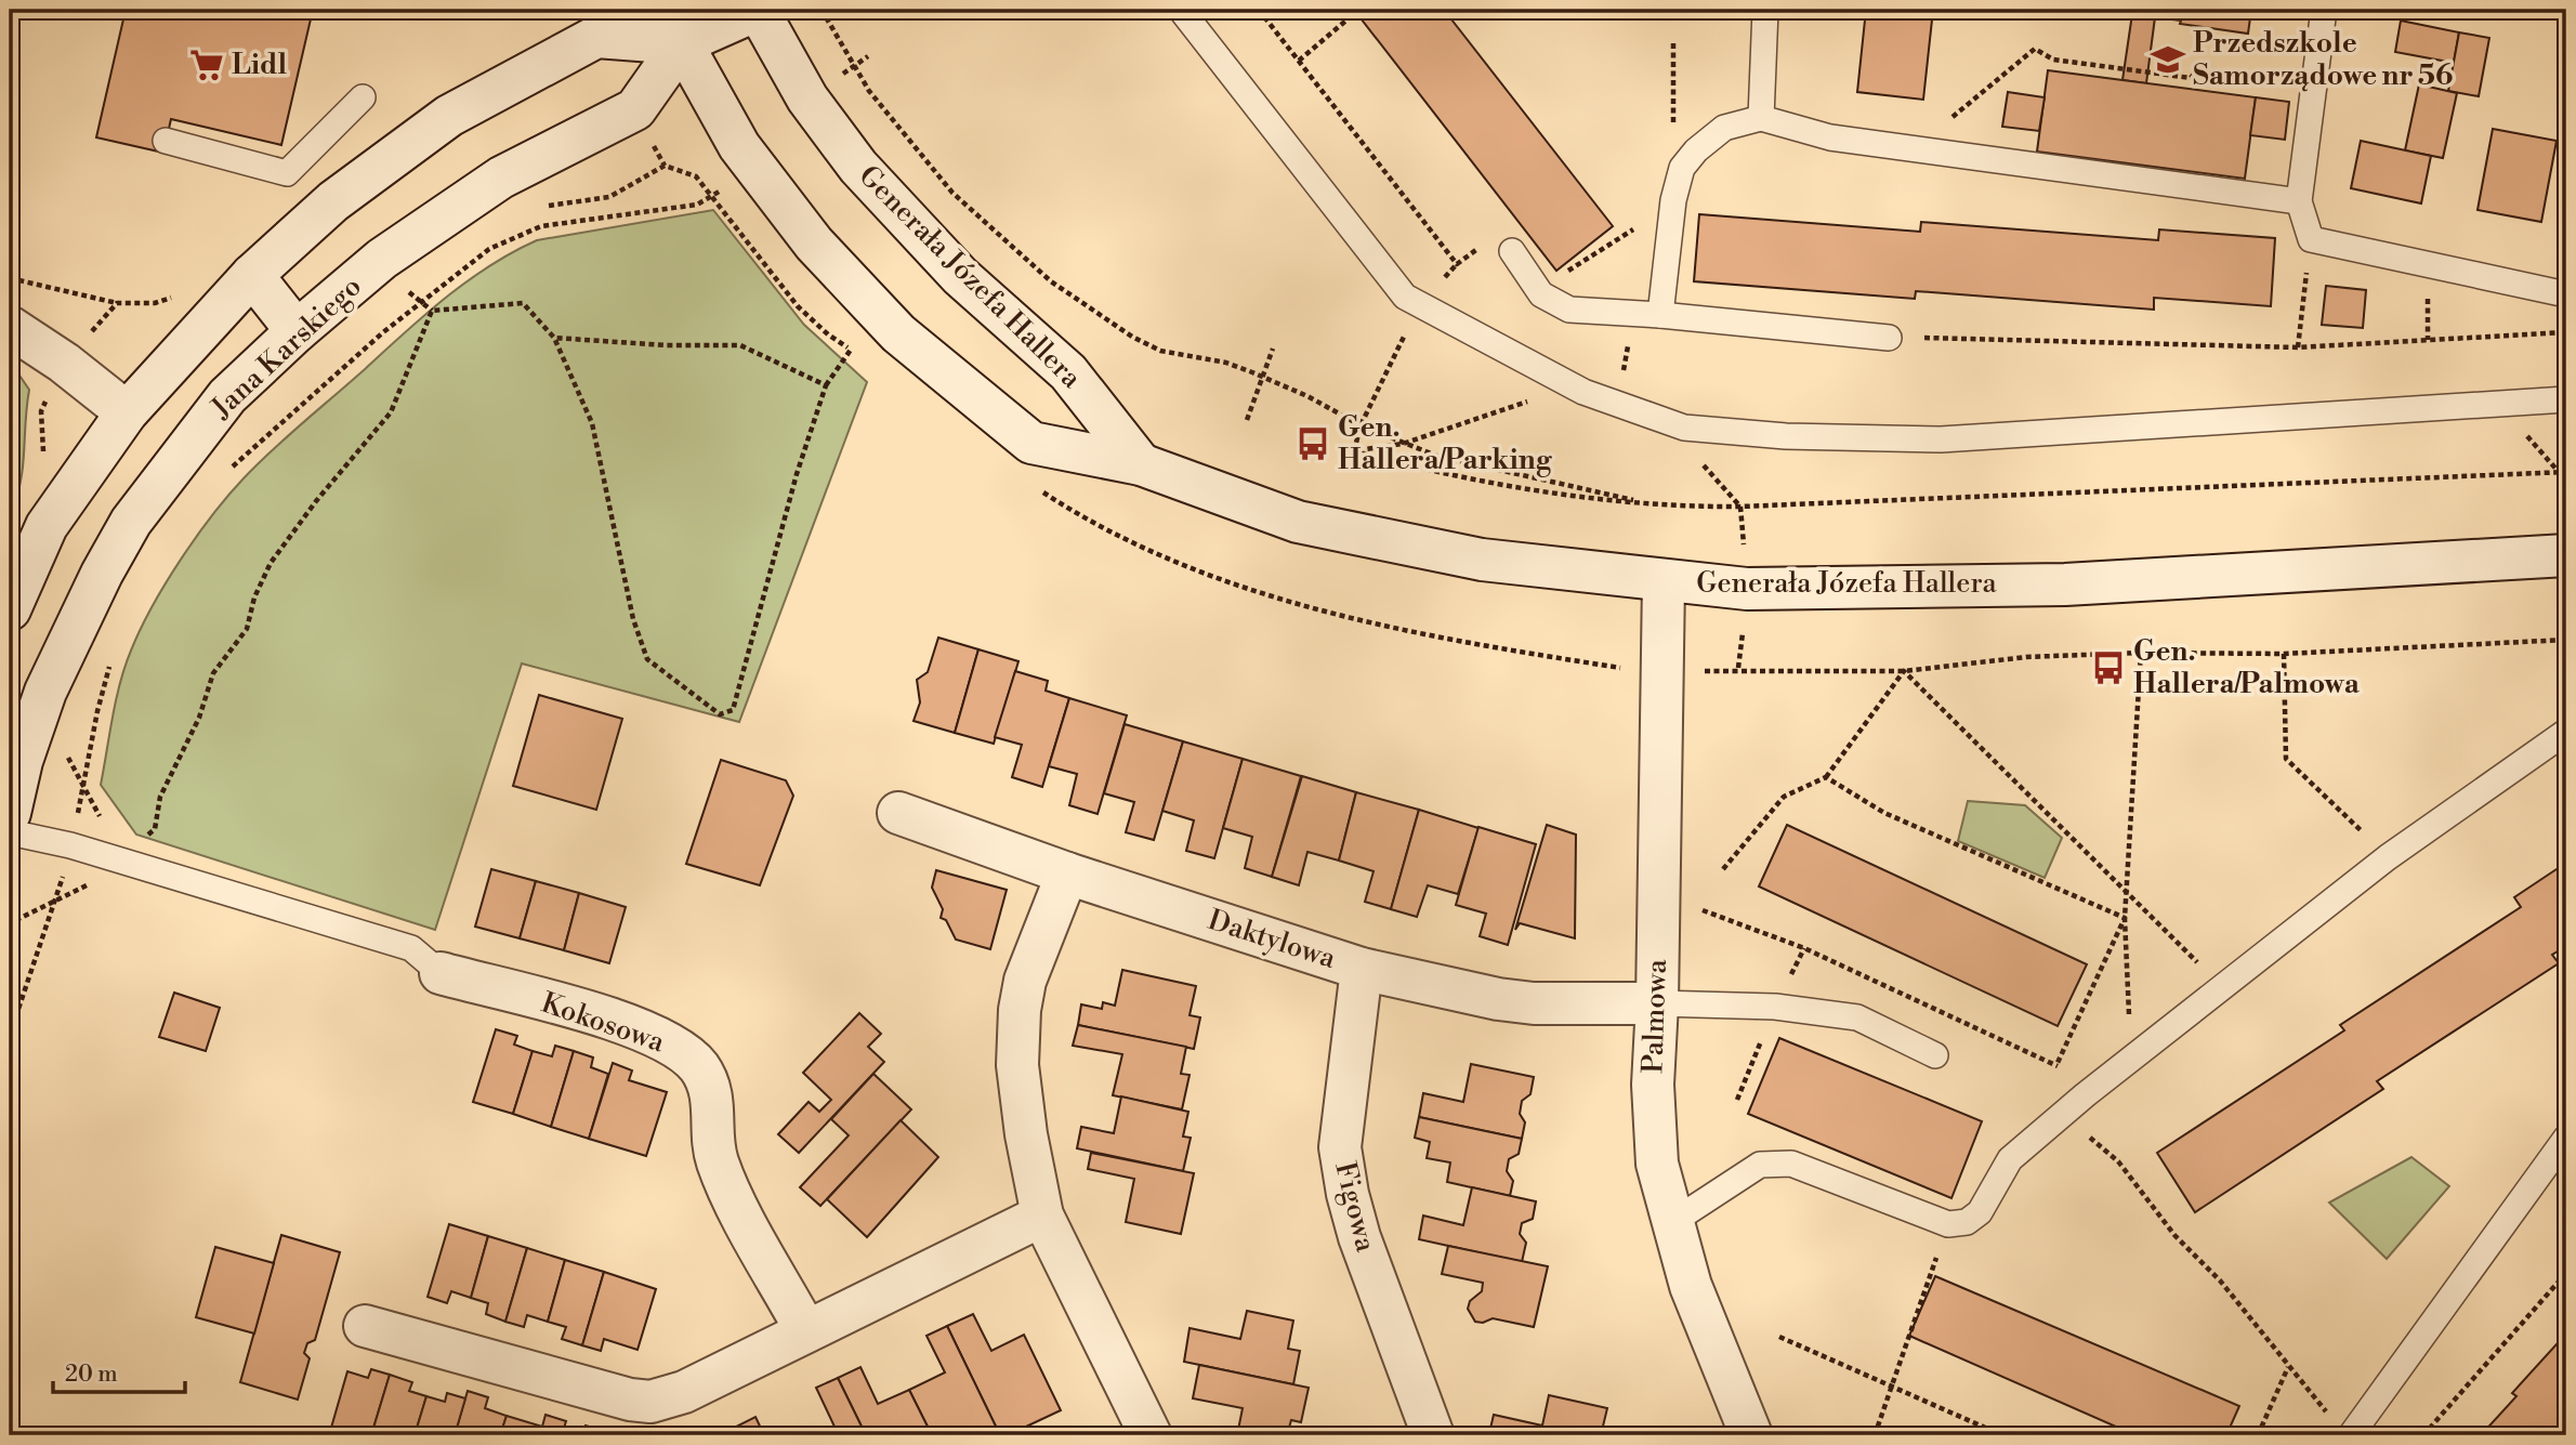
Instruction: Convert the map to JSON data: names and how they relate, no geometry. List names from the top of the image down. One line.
{"streets":{"street":["Generała Józefa Hallera","Jana Karskiego","Daktylowa","Palmowa","Kokosowa","Figowa"]},"crossings":[["Generała Józefa Hallera","Jana Karskiego"],["Generała Józefa Hallera","Palmowa"],["Daktylowa","Palmowa"],["Daktylowa","Figowa"]],"places":{"school or university":["Przedszkole Samorządowe nr 56"],"supermarket":["Lidl"],"bus stop":["Gen. Hallera/Parking","Gen. Hallera/Palmowa"]},"scale_bar":"20 m"}
